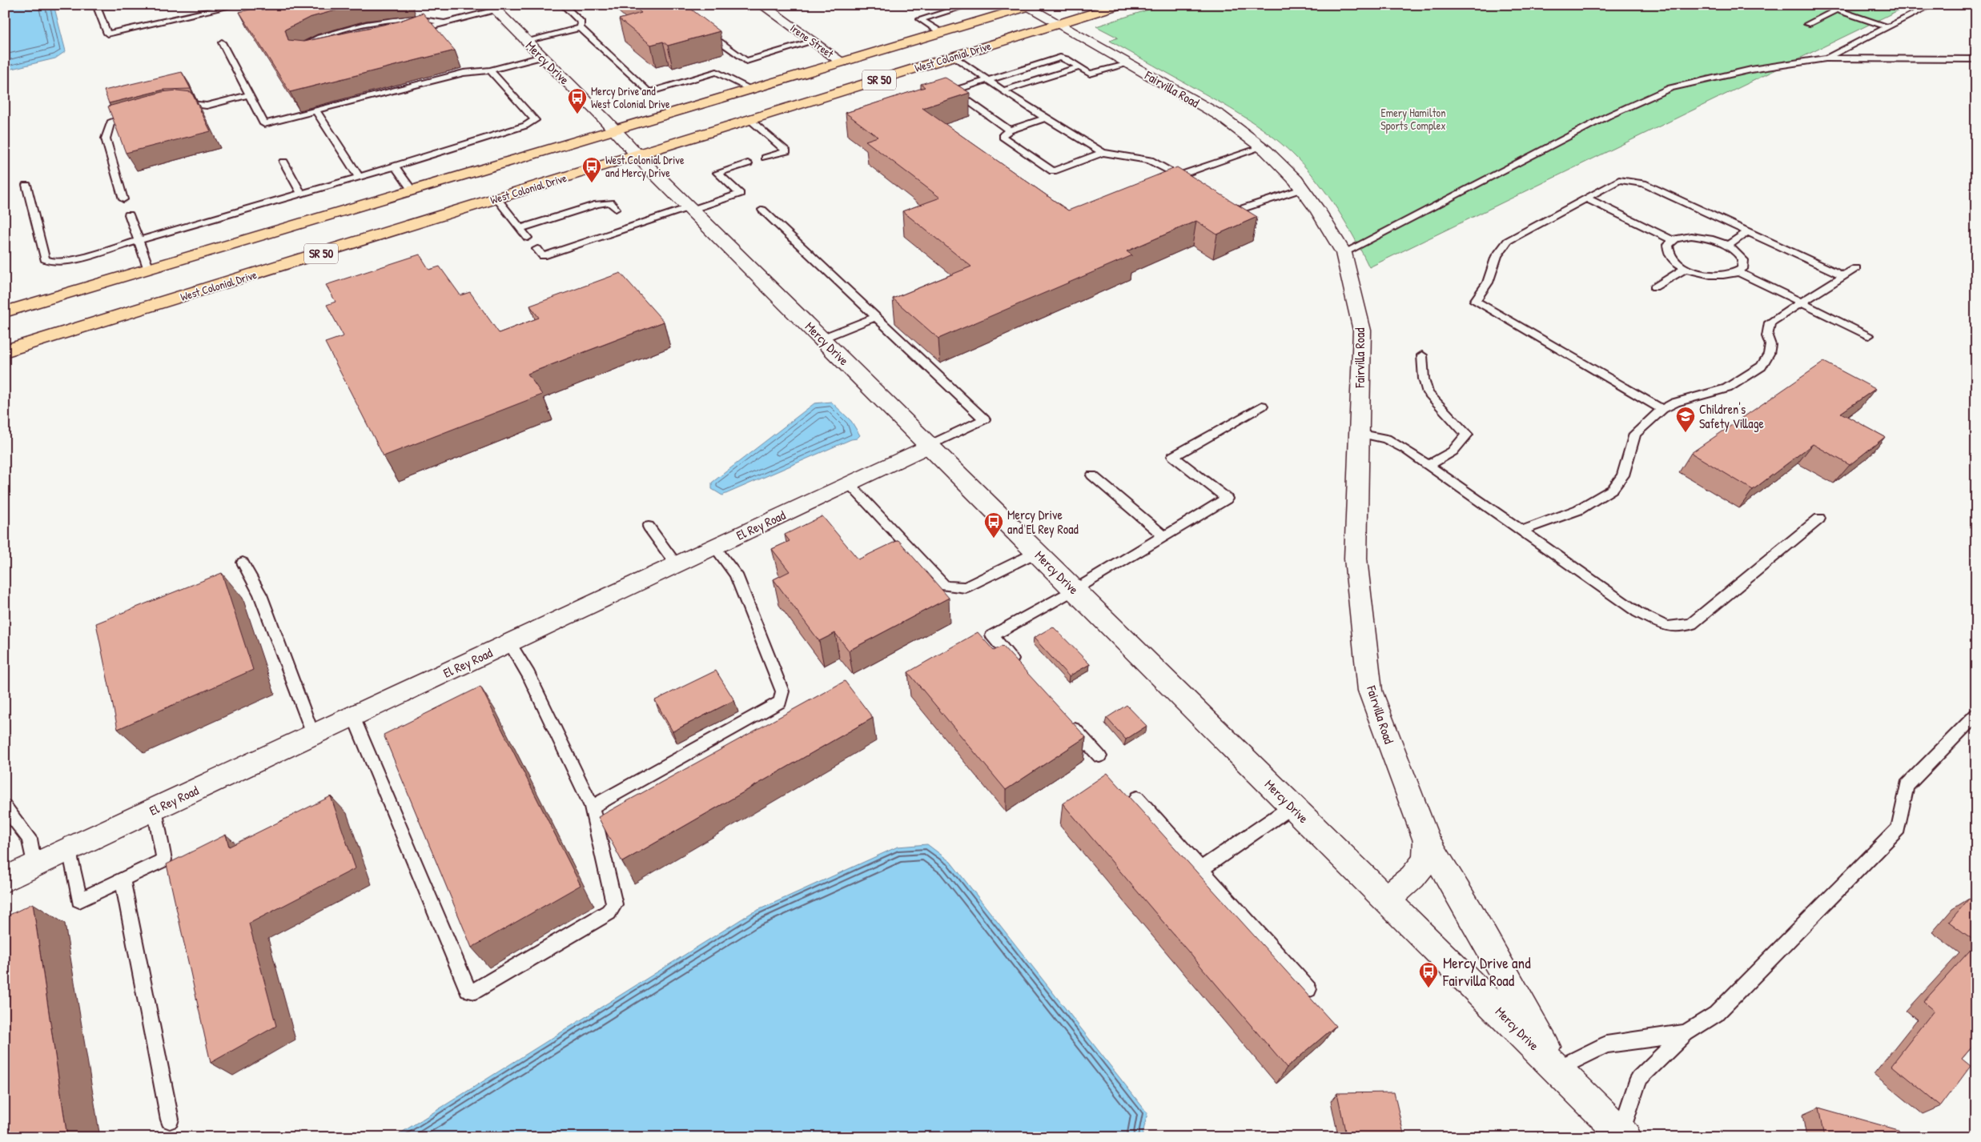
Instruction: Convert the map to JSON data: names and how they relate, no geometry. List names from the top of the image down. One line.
{"streets":{"highway":["West Colonial Drive","SR 50"],"street":["Irene Street","Mercy Drive","Fairvilla Road","El Rey Road"]},"crossings":[["Irene Street","West Colonial Drive"],["West Colonial Drive","Mercy Drive"],["West Colonial Drive","Fairvilla Road"],["Mercy Drive","Fairvilla Road"],["Mercy Drive","El Rey Road"]],"parks":["Emery Hamilton Sports Complex"],"places":{"bus stop":["Mercy Drive and West Colonial Drive","West Colonial Drive and Mercy Drive","Mercy Drive and El Rey Road","Mercy Drive and Fairvilla Road"],"school or university":["Children's Safety Village"]}}
